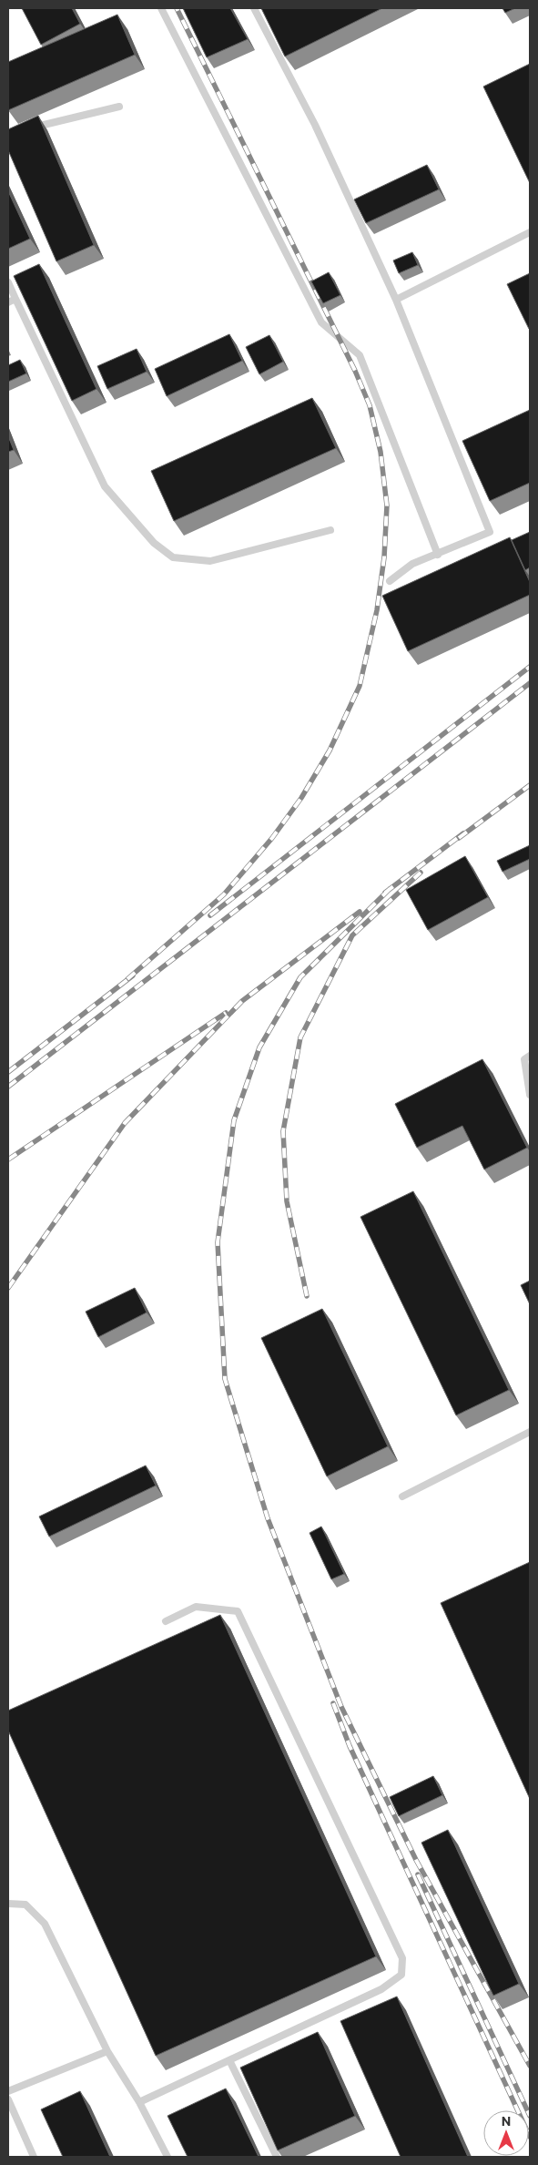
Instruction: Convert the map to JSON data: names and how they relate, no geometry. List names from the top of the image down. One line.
{"north":"top"}
